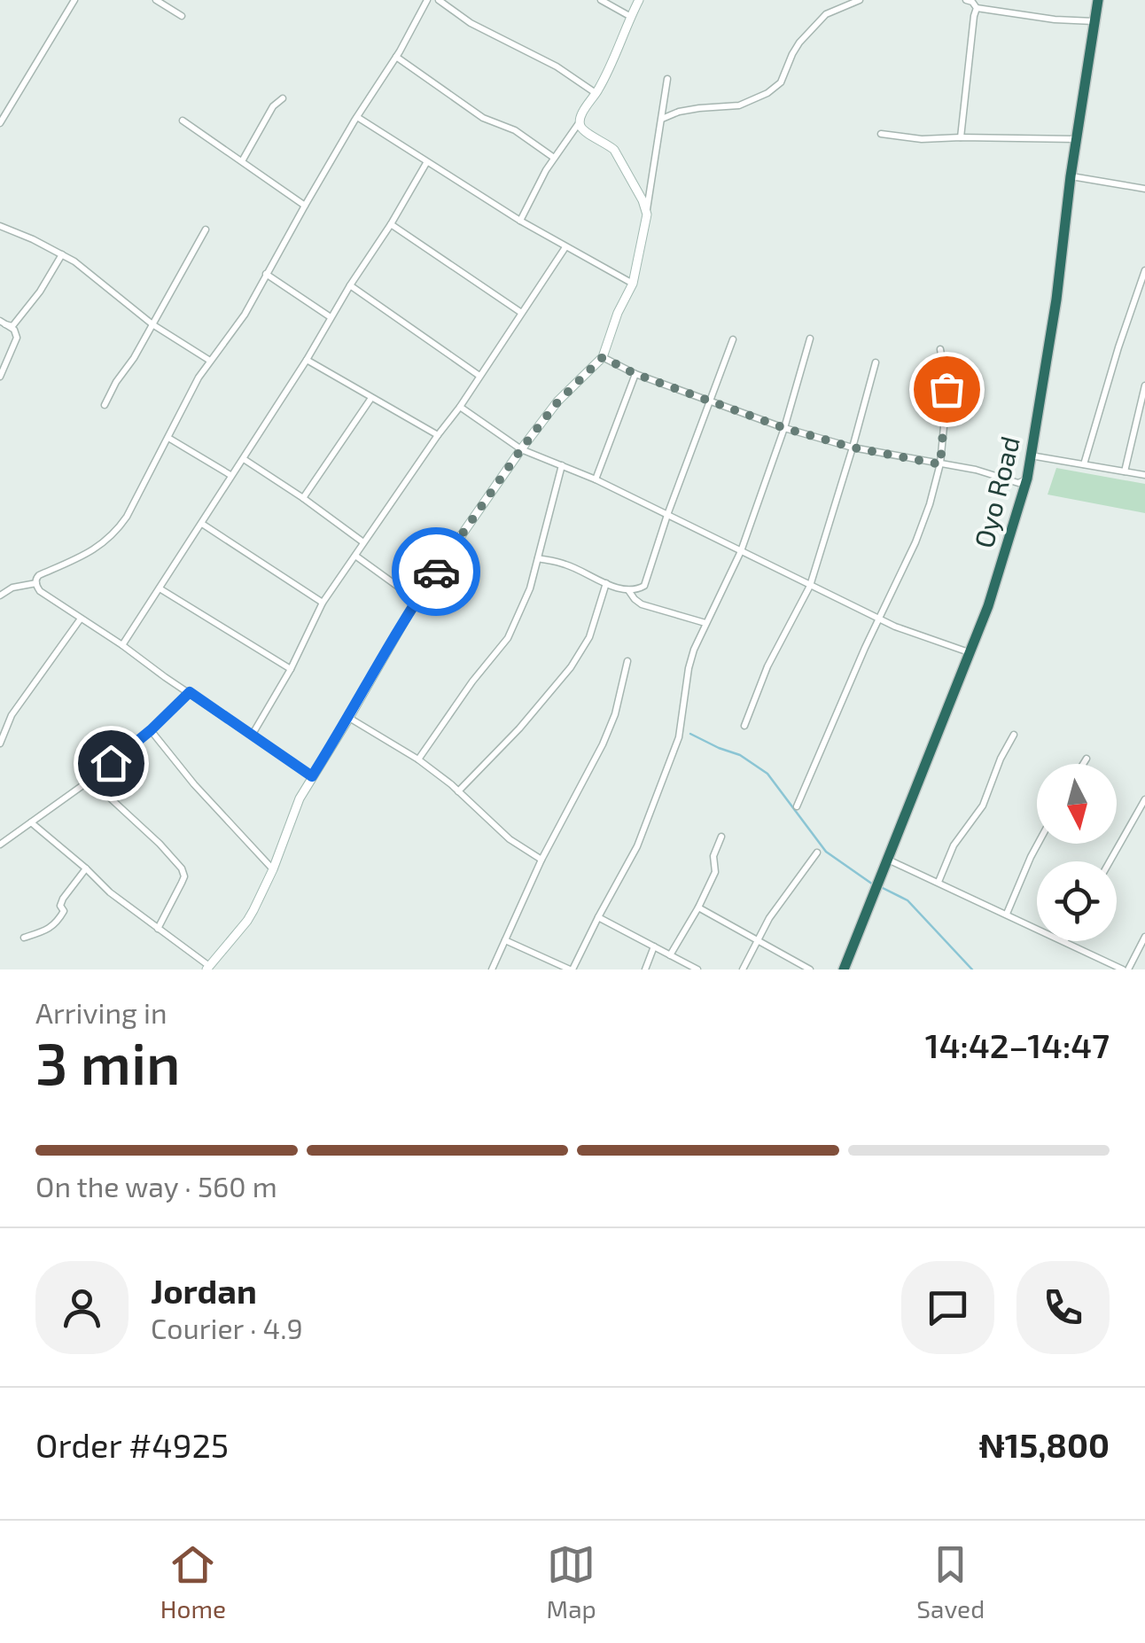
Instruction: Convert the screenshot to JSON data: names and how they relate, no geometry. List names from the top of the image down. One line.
{"streets":{"highway":["Oyo Road"]},"north":"bottom","page":{"heading":["3 min","Arriving in","14:42–14:47"],"panel":["Jordan","Courier · 4.9","Order #4925","₦15,800"],"bar":"On the way · 560 m","tabs":["Home","Map","Saved"]}}
